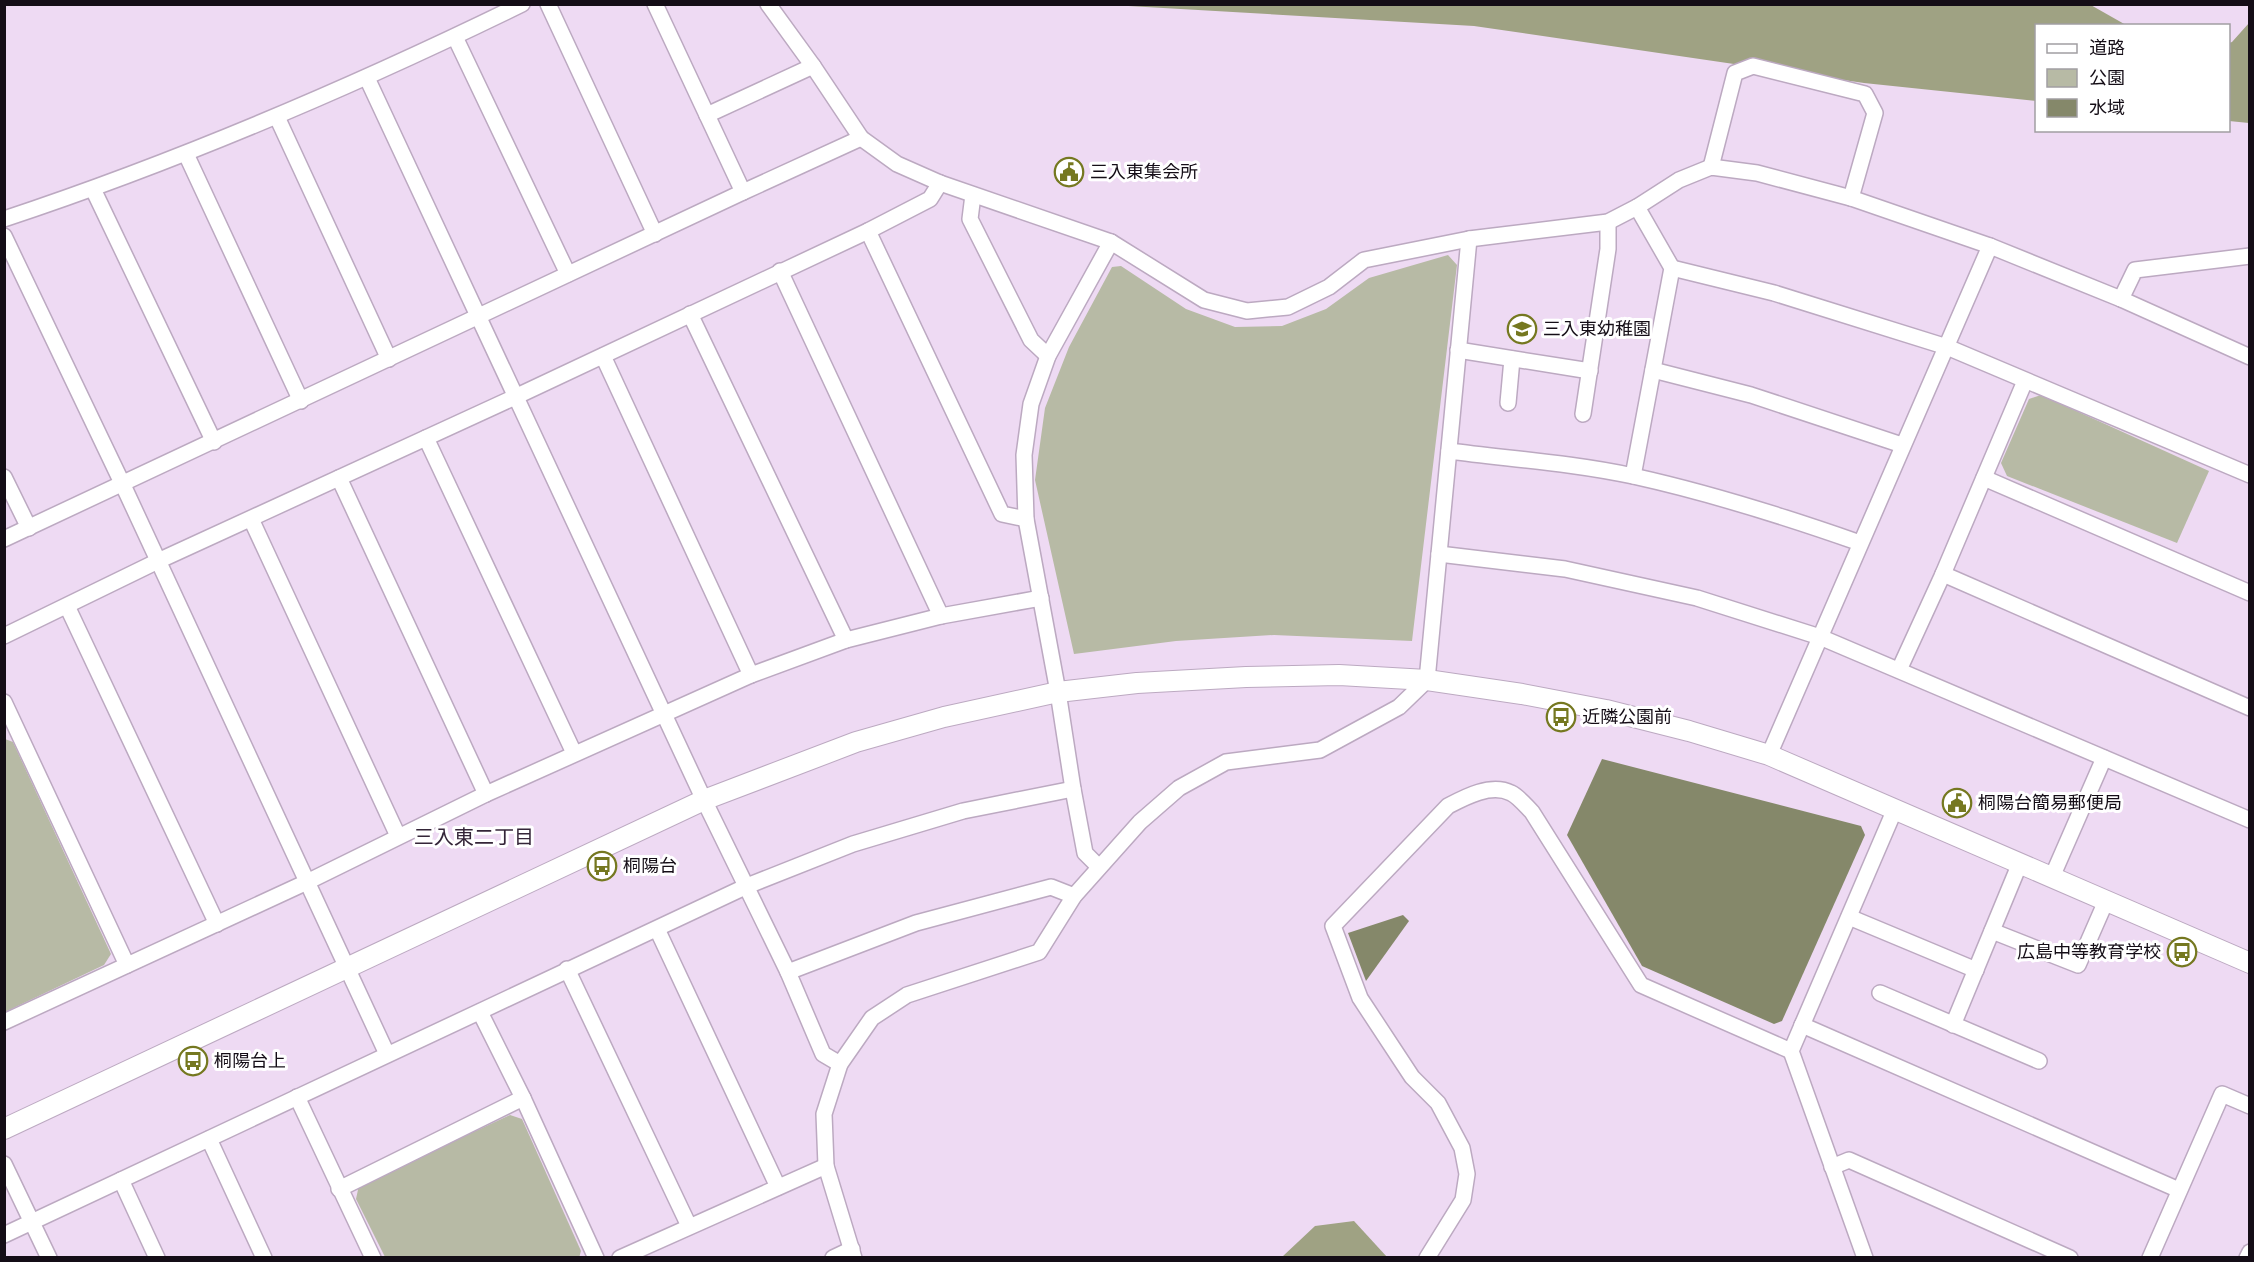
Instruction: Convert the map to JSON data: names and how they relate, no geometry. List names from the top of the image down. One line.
{"districts":["三入東二丁目"],"places":{"public building":["三入東集会所","桐陽台簡易郵便局"],"school or university":["三入東幼稚園"],"bus stop":["近隣公園前","桐陽台","広島中等教育学校","桐陽台上"]},"legend":["道路","公園","水域"]}
